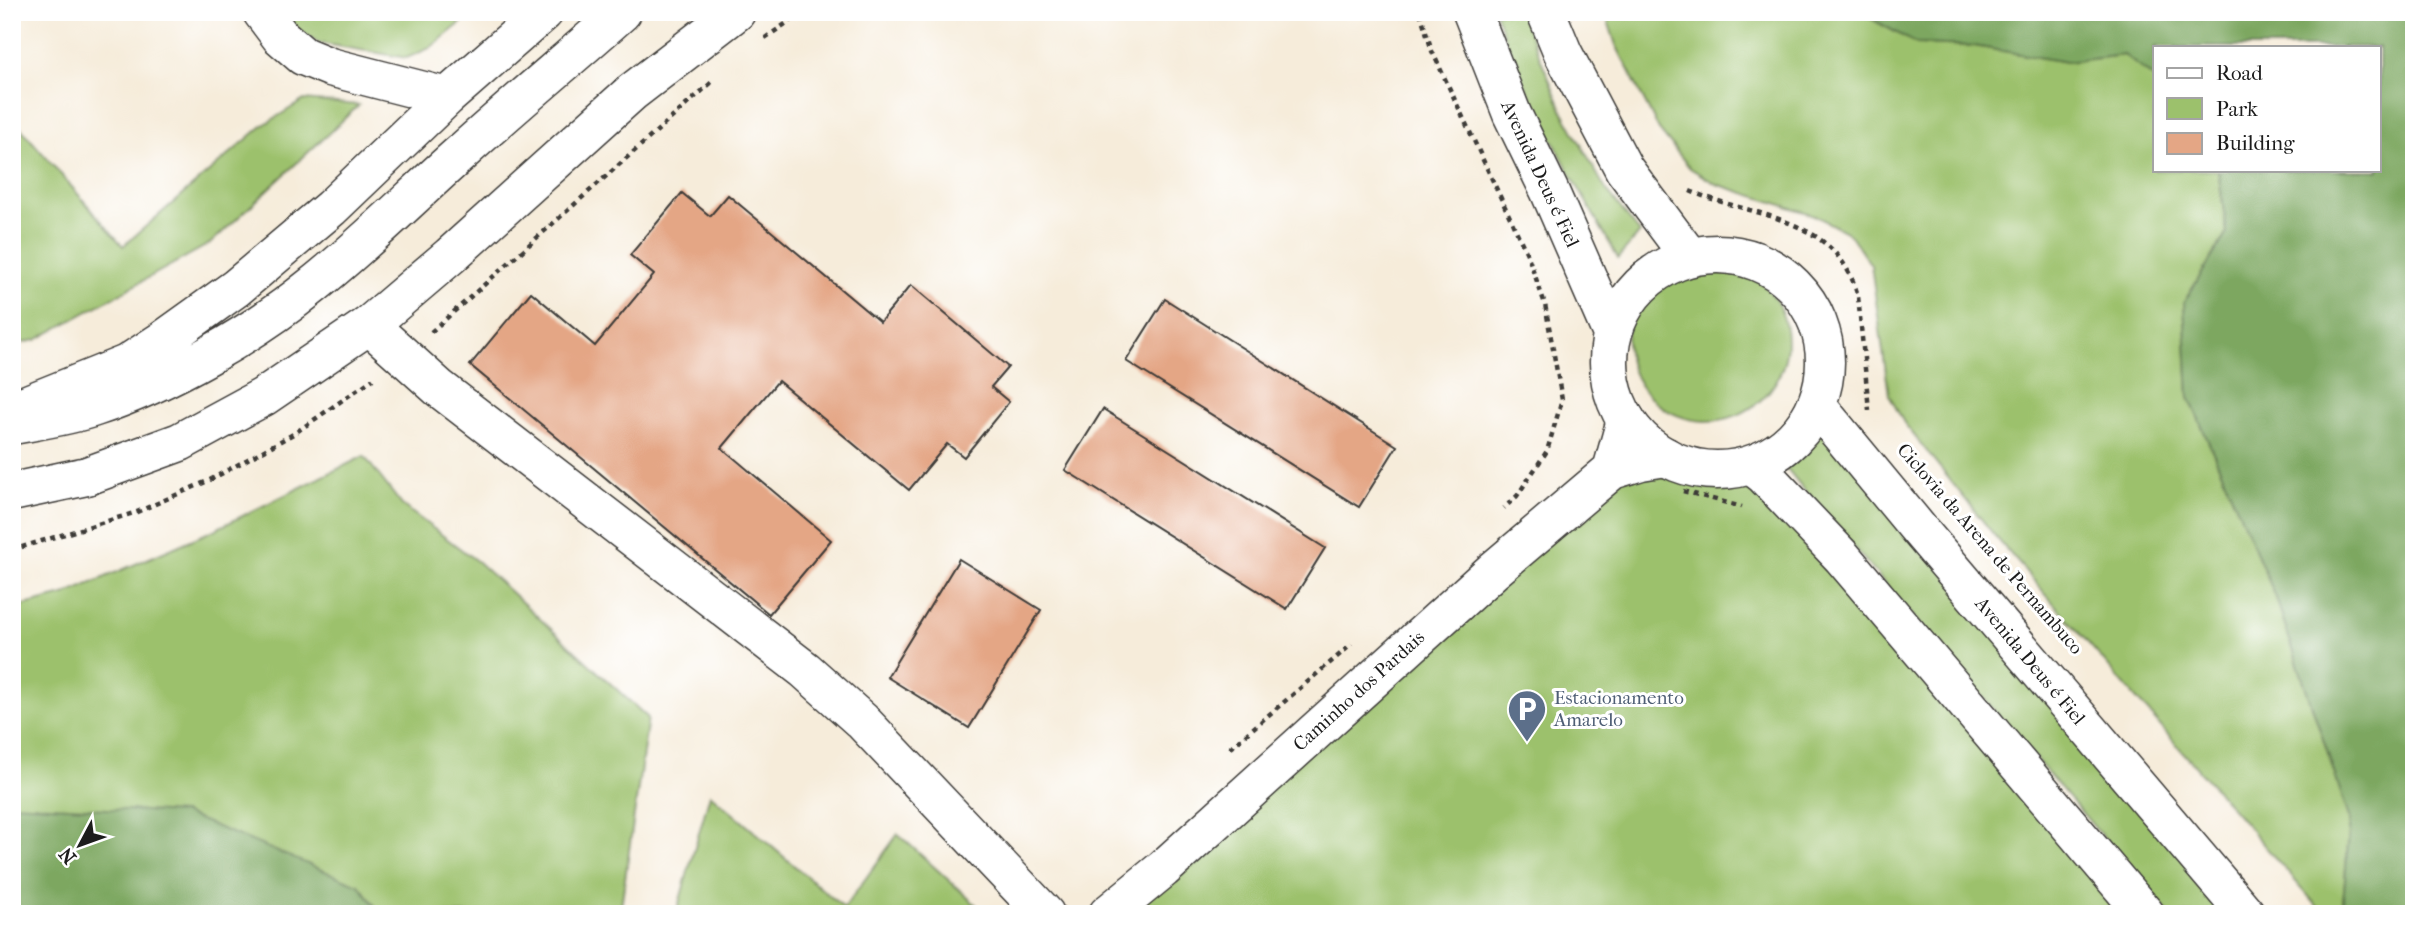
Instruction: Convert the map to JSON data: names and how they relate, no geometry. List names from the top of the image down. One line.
{"streets":{"street":["Avenida Deus é Fiel","Caminho dos Pardais"]},"crossings":[["Avenida Deus é Fiel","Caminho dos Pardais"]],"places":{"parking":["Estacionamento Amarelo"]},"legend":["Road","Park","Building"],"north":"bottom left"}
